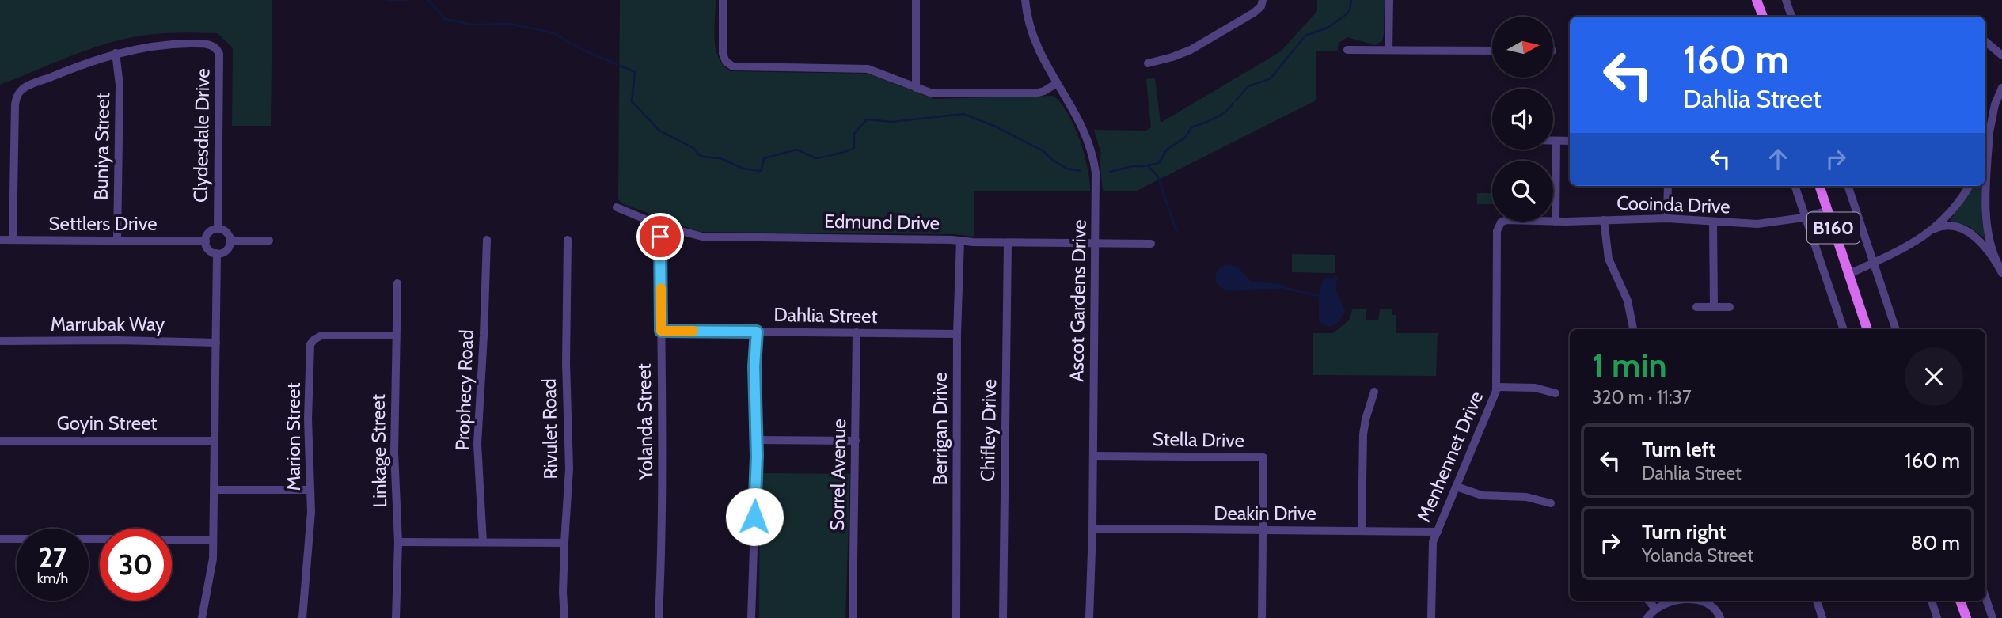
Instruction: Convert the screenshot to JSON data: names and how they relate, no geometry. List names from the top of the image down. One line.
{"streets":{"main road":["B160"],"street":["Clydesdale Drive","Buniya Street","Cooinda Drive","Edmund Drive","Settlers Drive","Ascot Gardens Drive","Dahlia Street","Marrubak Way","Prophecy Road","Yolanda Street","Goyin Street","Rivulet Road","Berrigan Drive","Chifley Drive","Marion Street","Stella Drive","Linkage Street","Menhennet Drive","Sorrel Avenue","Deakin Drive"]},"crossings":[["Clydesdale Drive","Buniya Street"],["Clydesdale Drive","Settlers Drive"],["Buniya Street","Settlers Drive"],["Cooinda Drive","B160"],["Cooinda Drive","Menhennet Drive"],["Edmund Drive","Ascot Gardens Drive"],["Edmund Drive","Yolanda Street"],["Edmund Drive","Berrigan Drive"],["Edmund Drive","Chifley Drive"],["Ascot Gardens Drive","Stella Drive"],["Ascot Gardens Drive","Deakin Drive"],["Dahlia Street","Yolanda Street"],["Dahlia Street","Berrigan Drive"],["Dahlia Street","Sorrel Avenue"],["Marion Street","Linkage Street"],["Stella Drive","Deakin Drive"],["Menhennet Drive","Deakin Drive"]],"north":"right","page":{"turn":["160 m","Dahlia Street"],"heading":["1 min","320 m · 11:37"],"list":[{"name":"Turn left","note":"Dahlia Street","value":"160 m"},{"name":"Turn right","note":"Yolanda Street","value":"80 m"}],"speed":"27 km/h","limit":"30"}}
